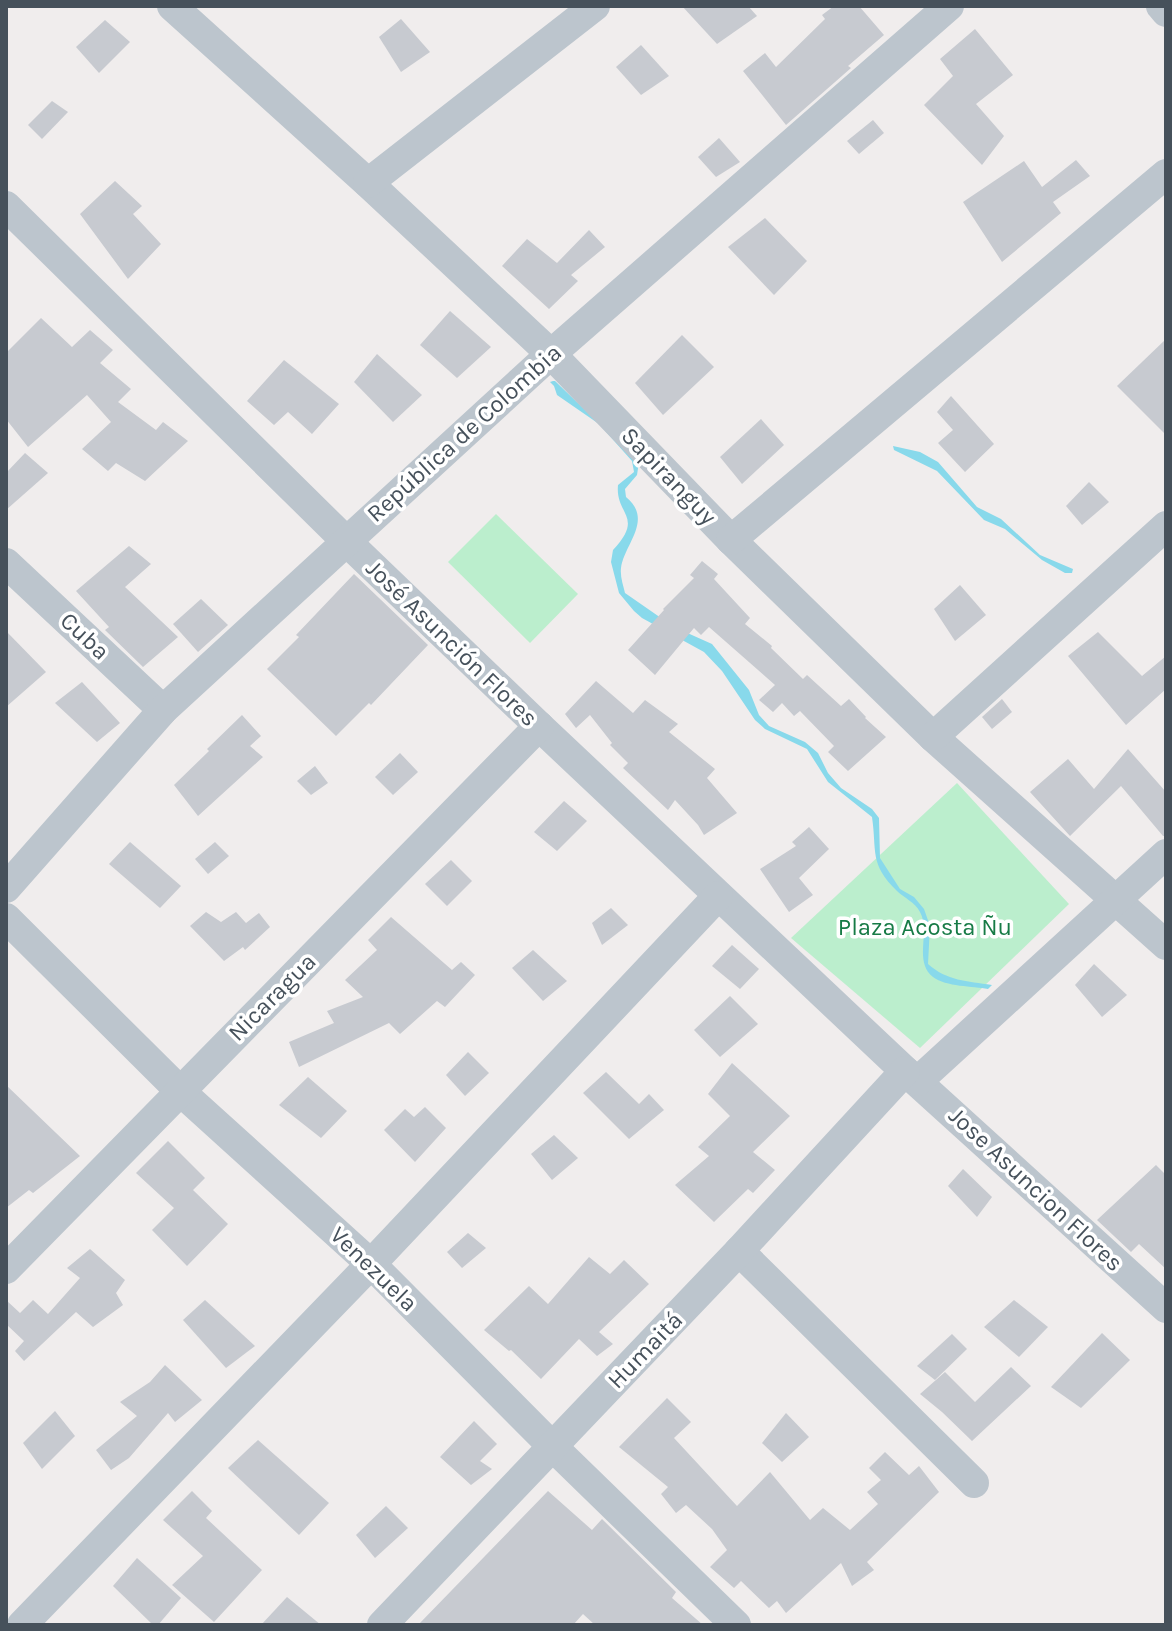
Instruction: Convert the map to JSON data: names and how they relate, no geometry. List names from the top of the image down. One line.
{"streets":{"street":["República de Colombia","Sapiranguy","Cuba","José Asunción Flores","Nicaragua","Jose Asuncion Flores","Venezuela","Humaitá"]},"crossings":[["República de Colombia","Sapiranguy"],["República de Colombia","Cuba"],["República de Colombia","José Asunción Flores"],["Sapiranguy","Humaitá"],["José Asunción Flores","Nicaragua"],["José Asunción Flores","Jose Asuncion Flores"],["José Asunción Flores","Humaitá"],["Nicaragua","Venezuela"],["Jose Asuncion Flores","Humaitá"],["Venezuela","Humaitá"]],"parks":["Plaza Acosta Ñu"]}
